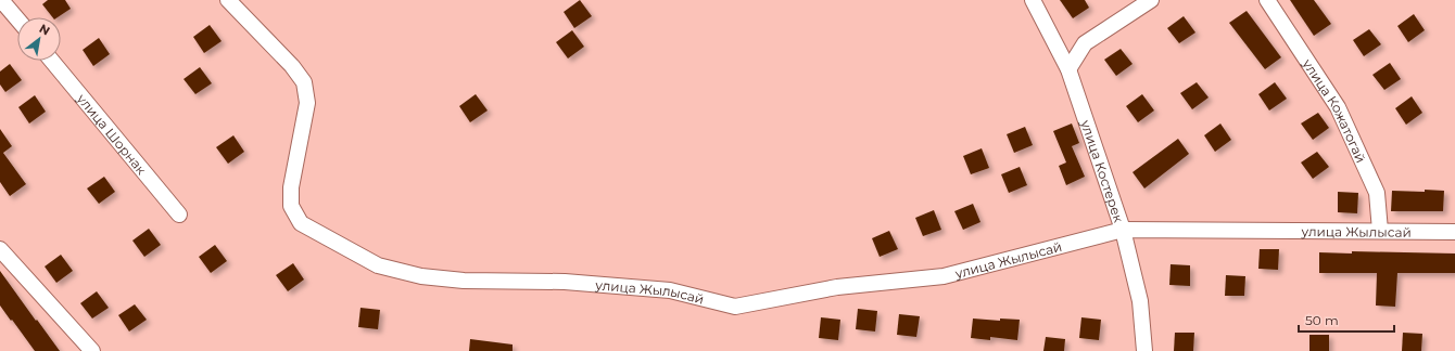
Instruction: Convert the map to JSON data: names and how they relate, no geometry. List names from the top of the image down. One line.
{"streets":{"street":["улица Кожатогай","улица Шорнак","улица Костерек","улица Жылысай"]},"crossings":[["улица Кожатогай","улица Жылысай"],["улица Костерек","улица Жылысай"]],"scale_bar":"50 m","north":"top right"}
